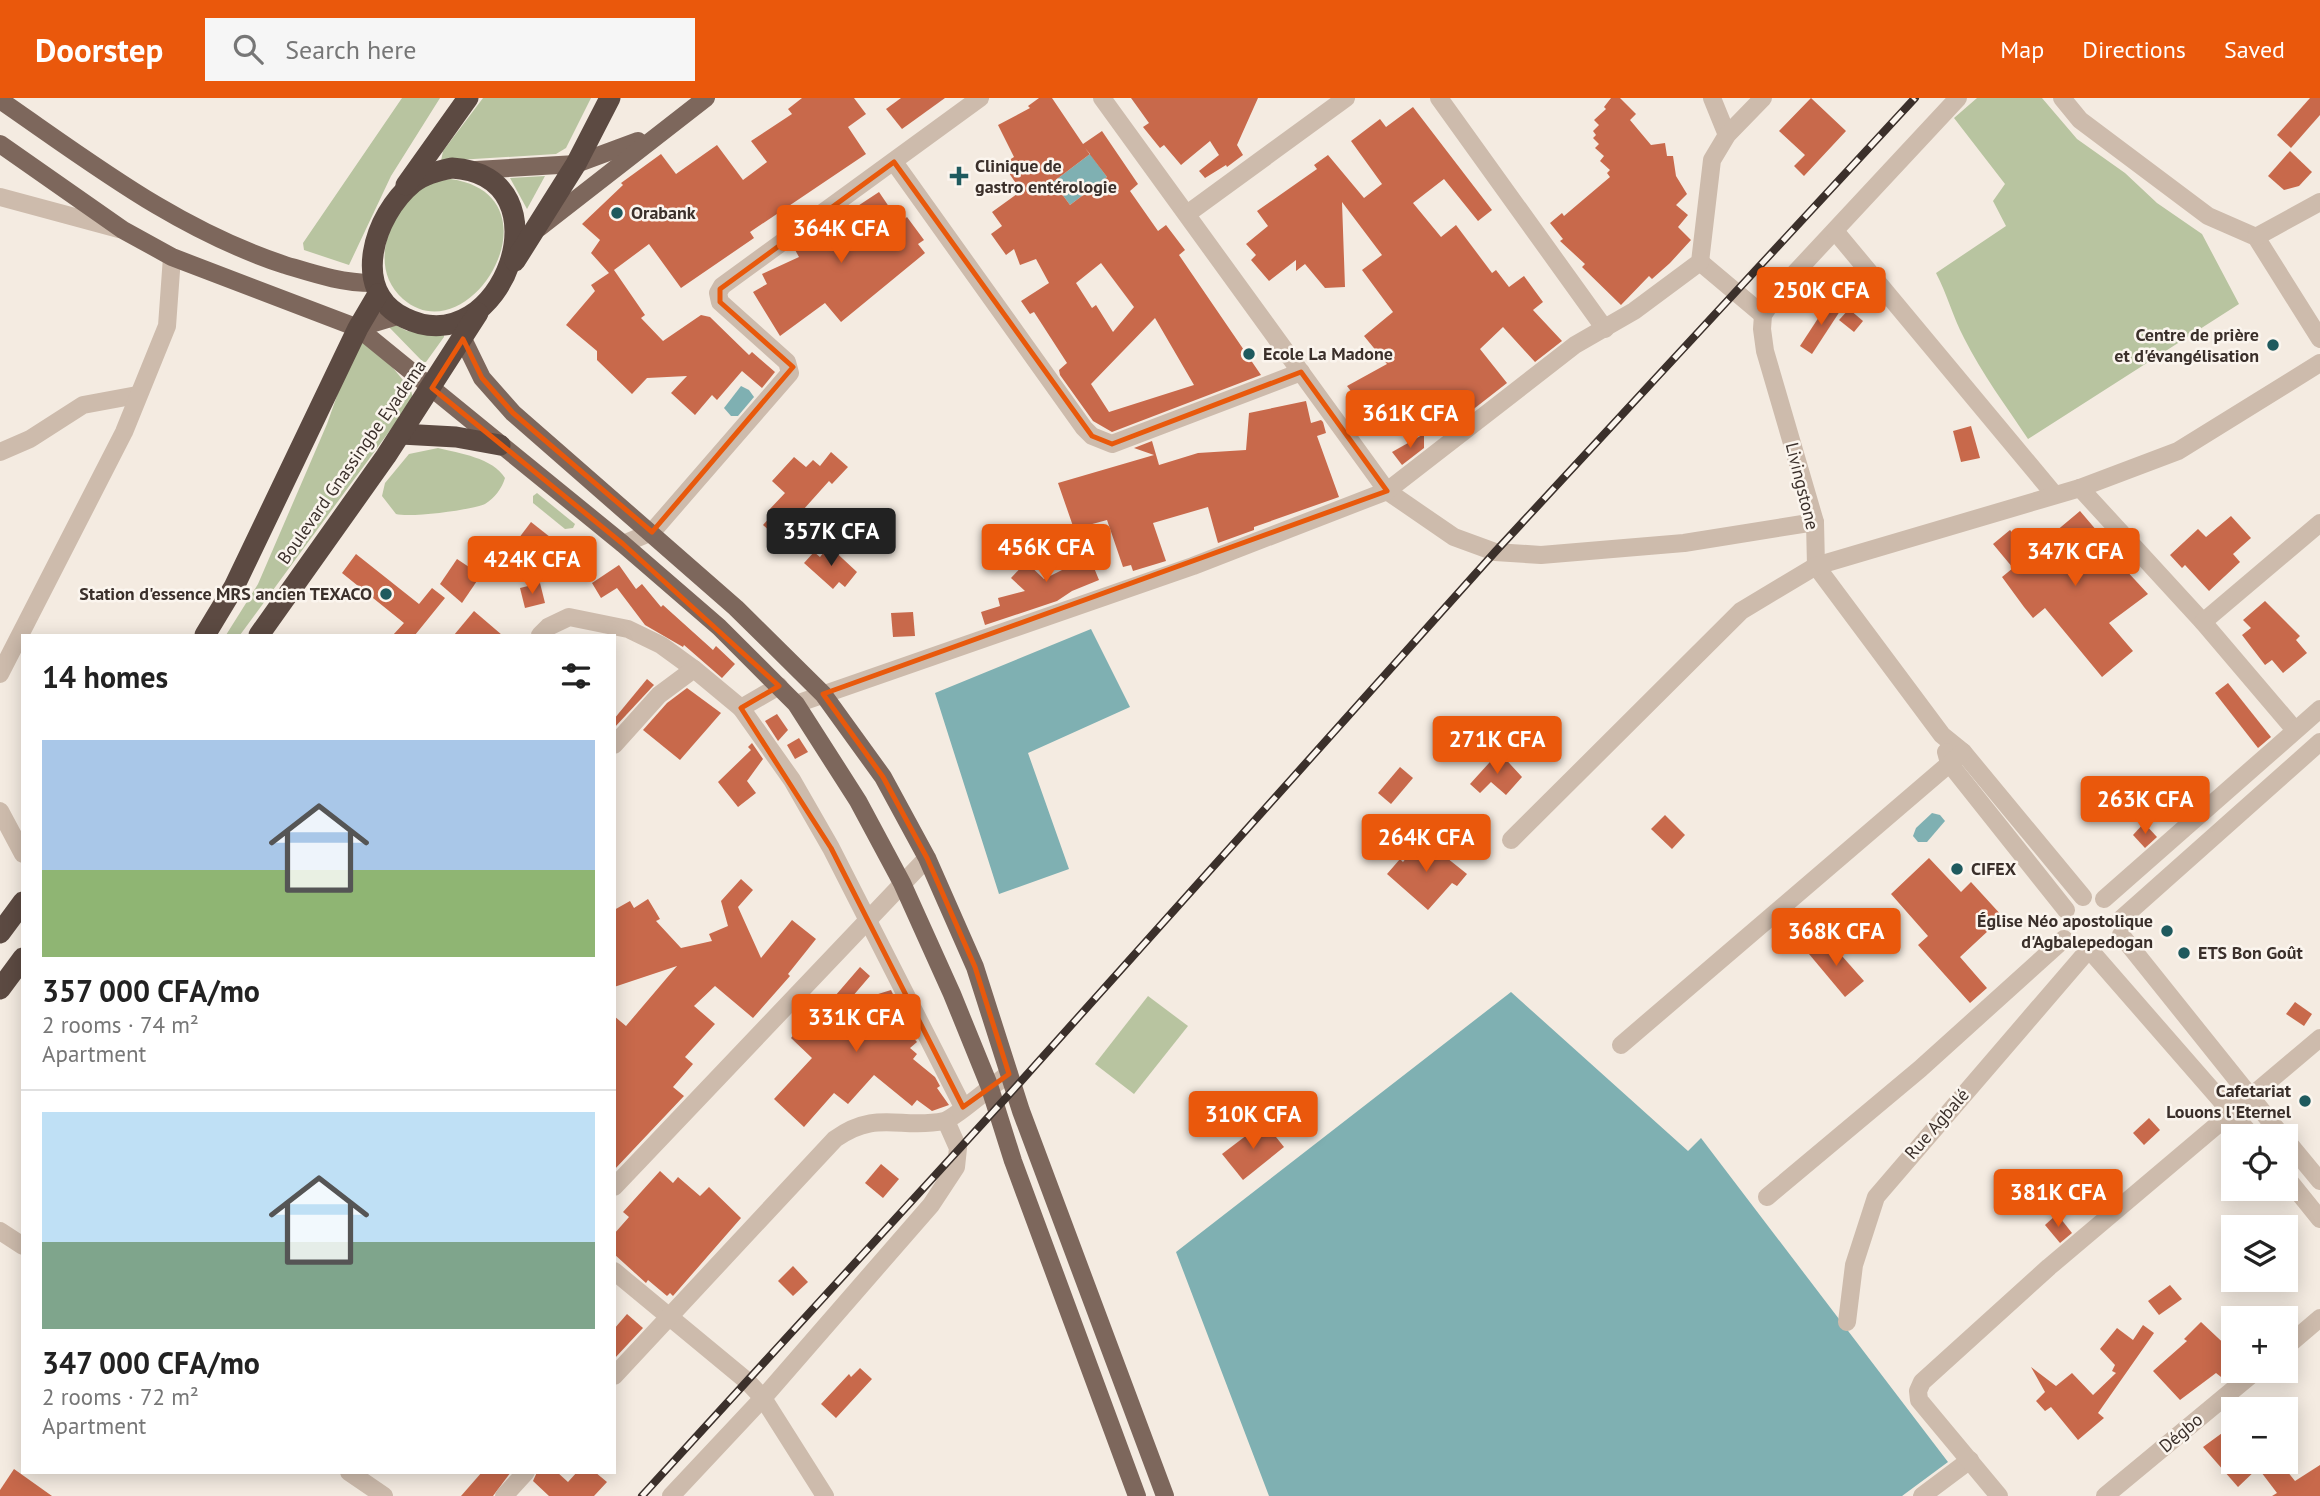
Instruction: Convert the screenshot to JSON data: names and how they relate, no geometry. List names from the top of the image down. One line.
{"streets":{"highway":["Boulevard Gnassingbe Eyadema"],"street":["Livingstone","Rue Agbalé","Dégbo"]},"places":{"health":["Clinique de gastro entérologie"],"other":["Orabank","Centre de prière et d'évangélisation","Ecole La Madone","Station d'essence MRS ancien TEXACO","CIFEX","Église Néo apostolique d'Agbalepedogan","ETS Bon Goût","Cafetariat Louons l'Eternel"]},"page":{"header":"Doorstep","search":"Search here","nav":["Map","Directions","Saved"],"price":["364K CFA","250K CFA","361K CFA","357K CFA","456K CFA","347K CFA","424K CFA","271K CFA","263K CFA","264K CFA","368K CFA","331K CFA","310K CFA","381K CFA"],"heading":"14 homes","list":[{"name":"357 000 CFA/mo","note":"2 rooms · 74 m² · Apartment"},{"name":"347 000 CFA/mo","note":"2 rooms · 72 m² · Apartment"}],"map_buttons":["+","−"]}}
